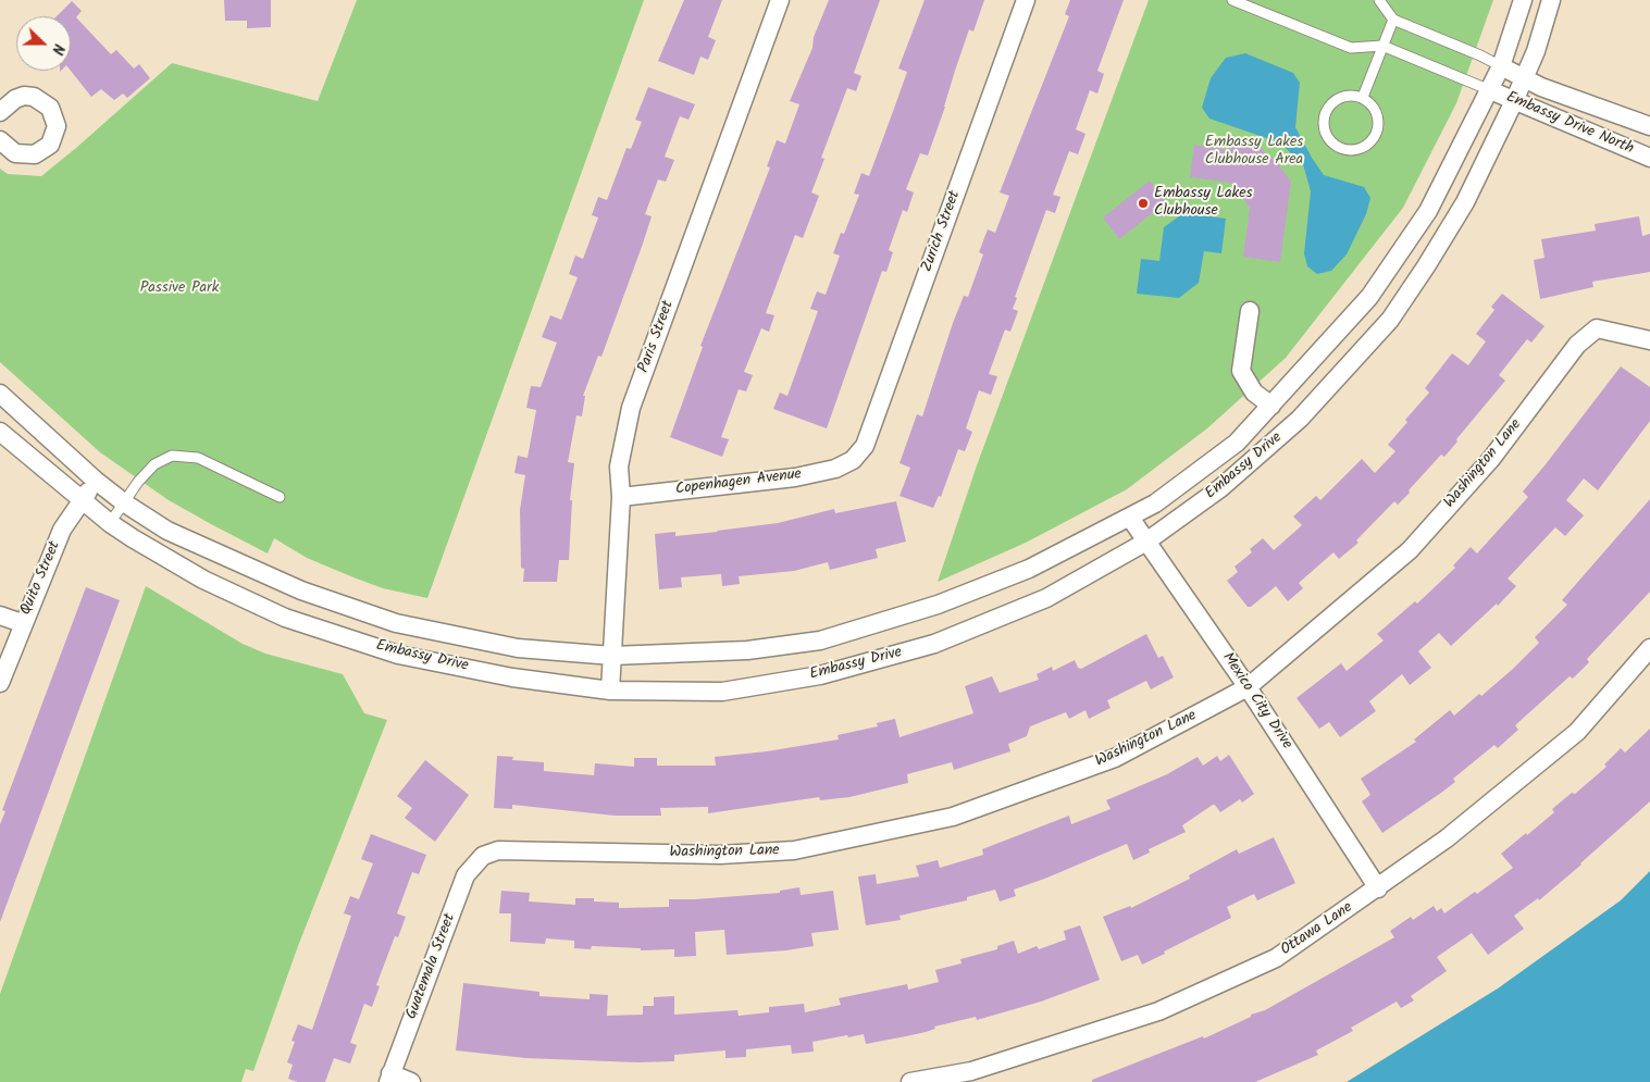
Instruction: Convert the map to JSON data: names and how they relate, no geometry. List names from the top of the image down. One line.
{"streets":{"street":["Embassy Drive North","Zurich Street","Paris Street","Washington Lane","Embassy Drive","Copenhagen Avenue","Quito Street","Mexico City Drive","Ottawa Lane","Guatemala Street"]},"crossings":[["Embassy Drive North","Embassy Drive"],["Zurich Street","Copenhagen Avenue"],["Paris Street","Embassy Drive"],["Paris Street","Copenhagen Avenue"],["Washington Lane","Mexico City Drive"],["Washington Lane","Guatemala Street"],["Embassy Drive","Quito Street"],["Embassy Drive","Mexico City Drive"],["Mexico City Drive","Ottawa Lane"]],"parks":["Embassy Lakes Clubhouse Area","Passive Park"],"places":["Embassy Lakes Clubhouse"],"north":"right"}
